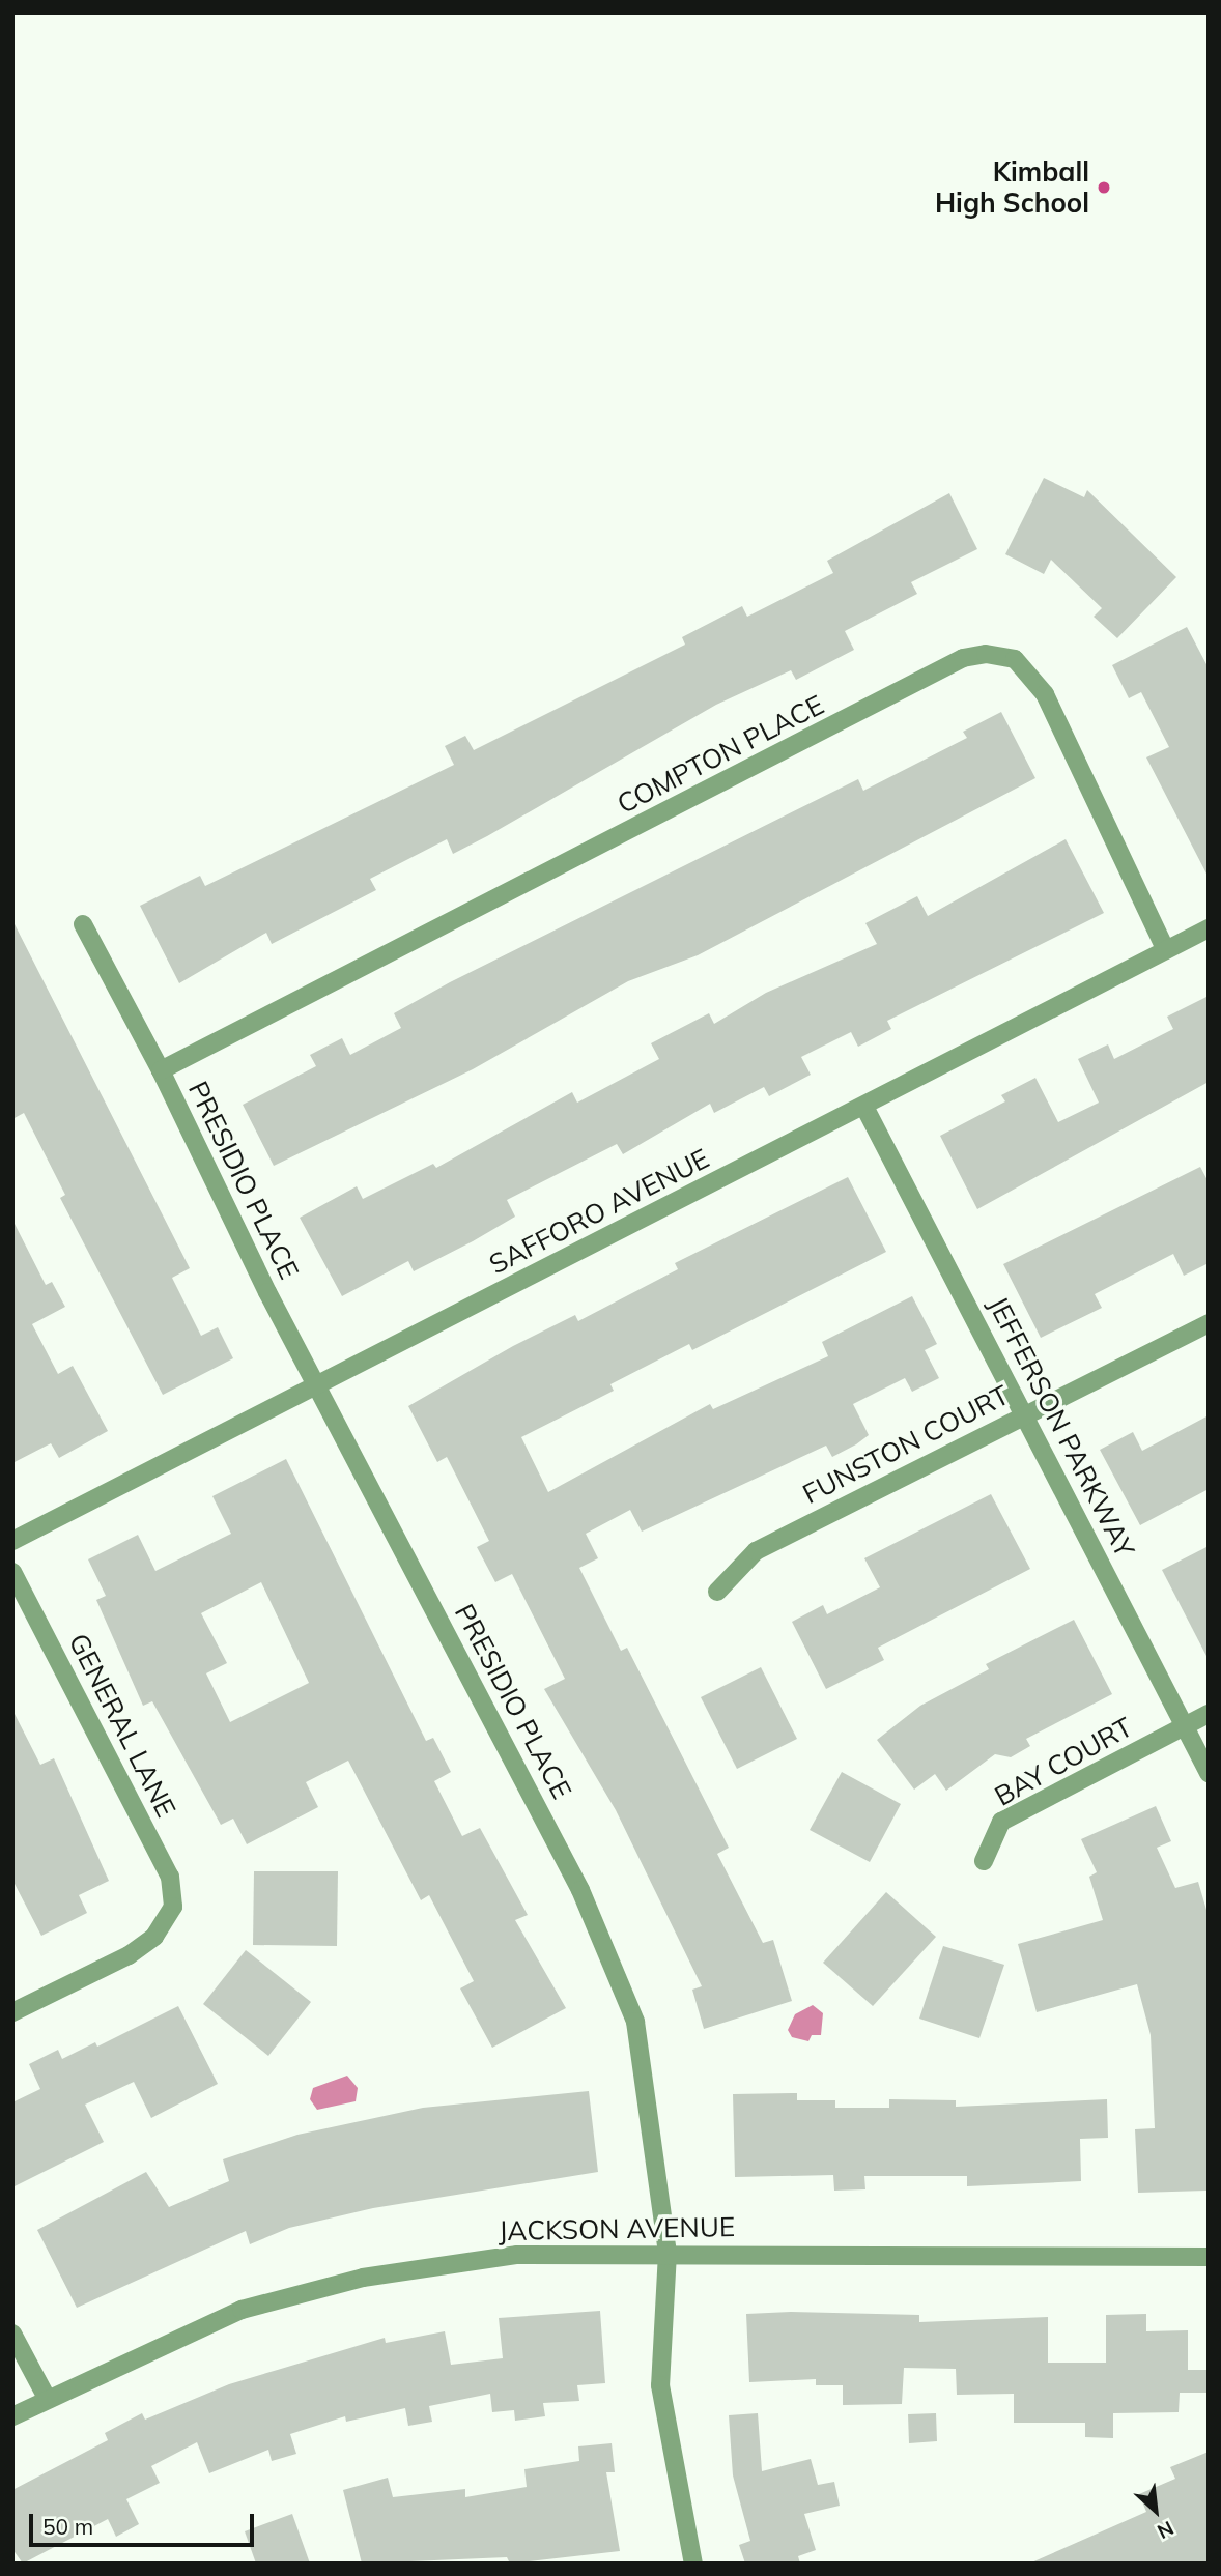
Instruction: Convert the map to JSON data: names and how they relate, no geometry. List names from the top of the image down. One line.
{"streets":{"street":["COMPTON PLACE","PRESIDIO PLACE","SAFFORO AVENUE","JEFFERSON PARKWAY","FUNSTON COURT","GENERAL LANE","BAY COURT","JACKSON AVENUE"]},"crossings":[["COMPTON PLACE","PRESIDIO PLACE"],["COMPTON PLACE","SAFFORO AVENUE"],["PRESIDIO PLACE","SAFFORO AVENUE"],["PRESIDIO PLACE","JACKSON AVENUE"],["SAFFORO AVENUE","JEFFERSON PARKWAY"],["JEFFERSON PARKWAY","FUNSTON COURT"],["JEFFERSON PARKWAY","BAY COURT"]],"places":["Kimball High School"],"scale_bar":"50 m","north":"bottom right"}
